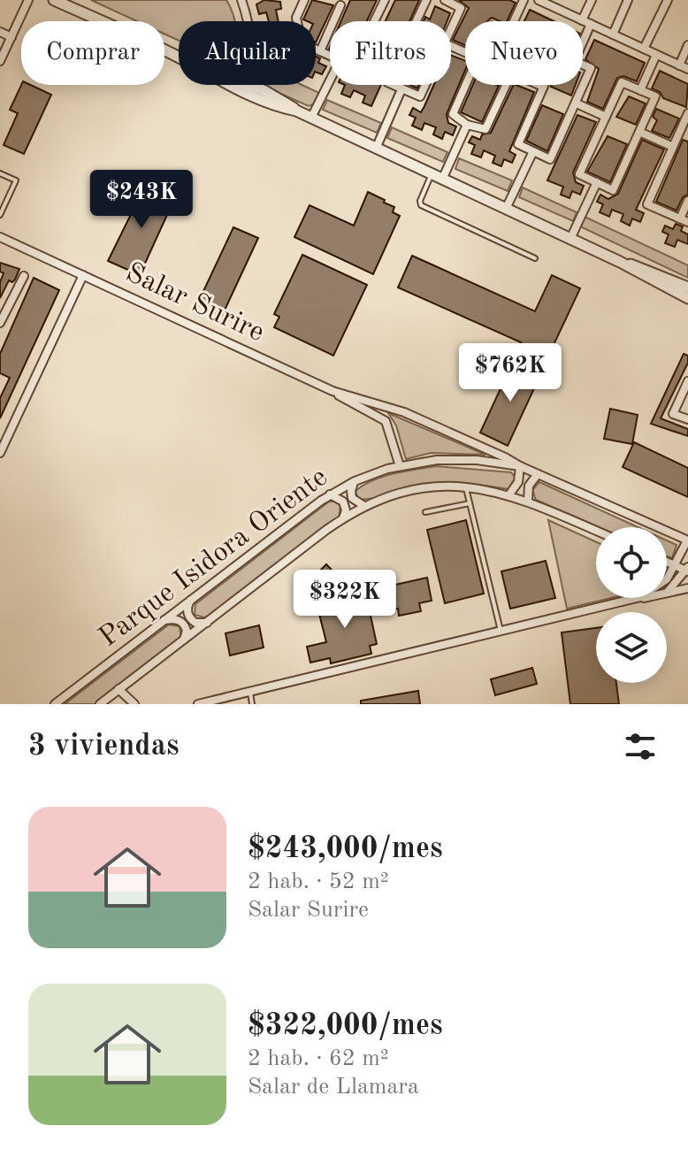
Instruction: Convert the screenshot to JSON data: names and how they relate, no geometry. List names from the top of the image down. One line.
{"streets":{"street":["Salar Surire","Parque Isidora Oriente"]},"crossings":[["Salar Surire","Parque Isidora Oriente"]],"page":{"chip":["Comprar","Alquilar","Filtros","Nuevo"],"price":["$243K","$762K","$322K"],"heading":"3 viviendas","list":[{"name":"$243,000/mes","note":"2 hab. · 52 m² · Salar Surire"},{"name":"$322,000/mes","note":"2 hab. · 62 m² · Salar de Llamara"}]}}
